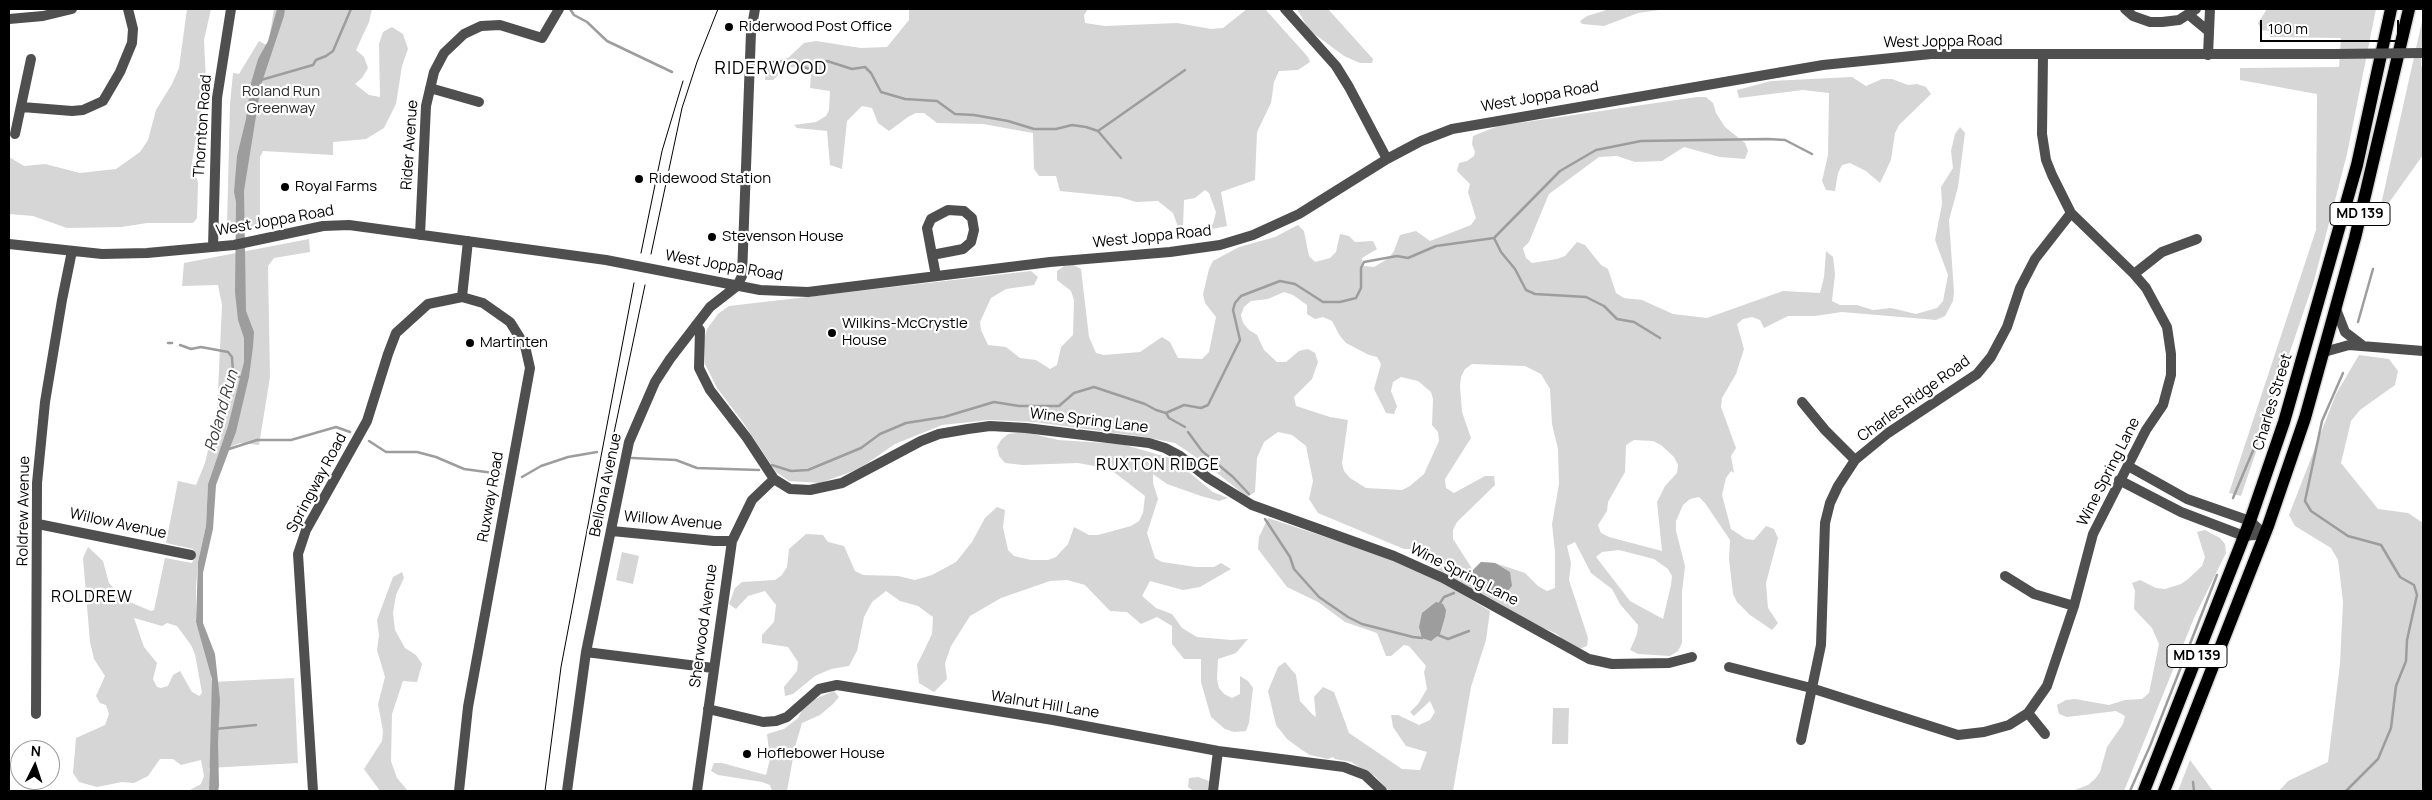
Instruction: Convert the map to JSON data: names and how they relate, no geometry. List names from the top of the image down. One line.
{"streets":{"main road":["MD 139","Charles Street"],"street":["West Joppa Road","Thornton Road","Rider Avenue","Charles Ridge Road","Wine Spring Lane","Springway Road","Bellona Avenue","Ruxway Road","Roldrew Avenue","Willow Avenue","Sherwood Avenue","Walnut Hill Lane"]},"crossings":[["West Joppa Road","Thornton Road"],["West Joppa Road","Rider Avenue"],["West Joppa Road","Wine Spring Lane"],["West Joppa Road","Bellona Avenue"],["West Joppa Road","Roldrew Avenue"],["Charles Ridge Road","Wine Spring Lane"],["Wine Spring Lane","Sherwood Avenue"],["Springway Road","Ruxway Road"],["Bellona Avenue","Willow Avenue"],["Roldrew Avenue","Willow Avenue"],["Willow Avenue","Sherwood Avenue"],["Sherwood Avenue","Walnut Hill Lane"]],"districts":["RIDERWOOD","RUXTON RIDGE","ROLDREW"],"water":["Roland Run"],"parks":["Roland Run Greenway"],"places":["Riderwood Post Office","Ridewood Station","Royal Farms","Stevenson House","Wilkins-McCrystle House","Martinten","Hoflebower House"],"scale_bar":"100 m","north":"top"}
